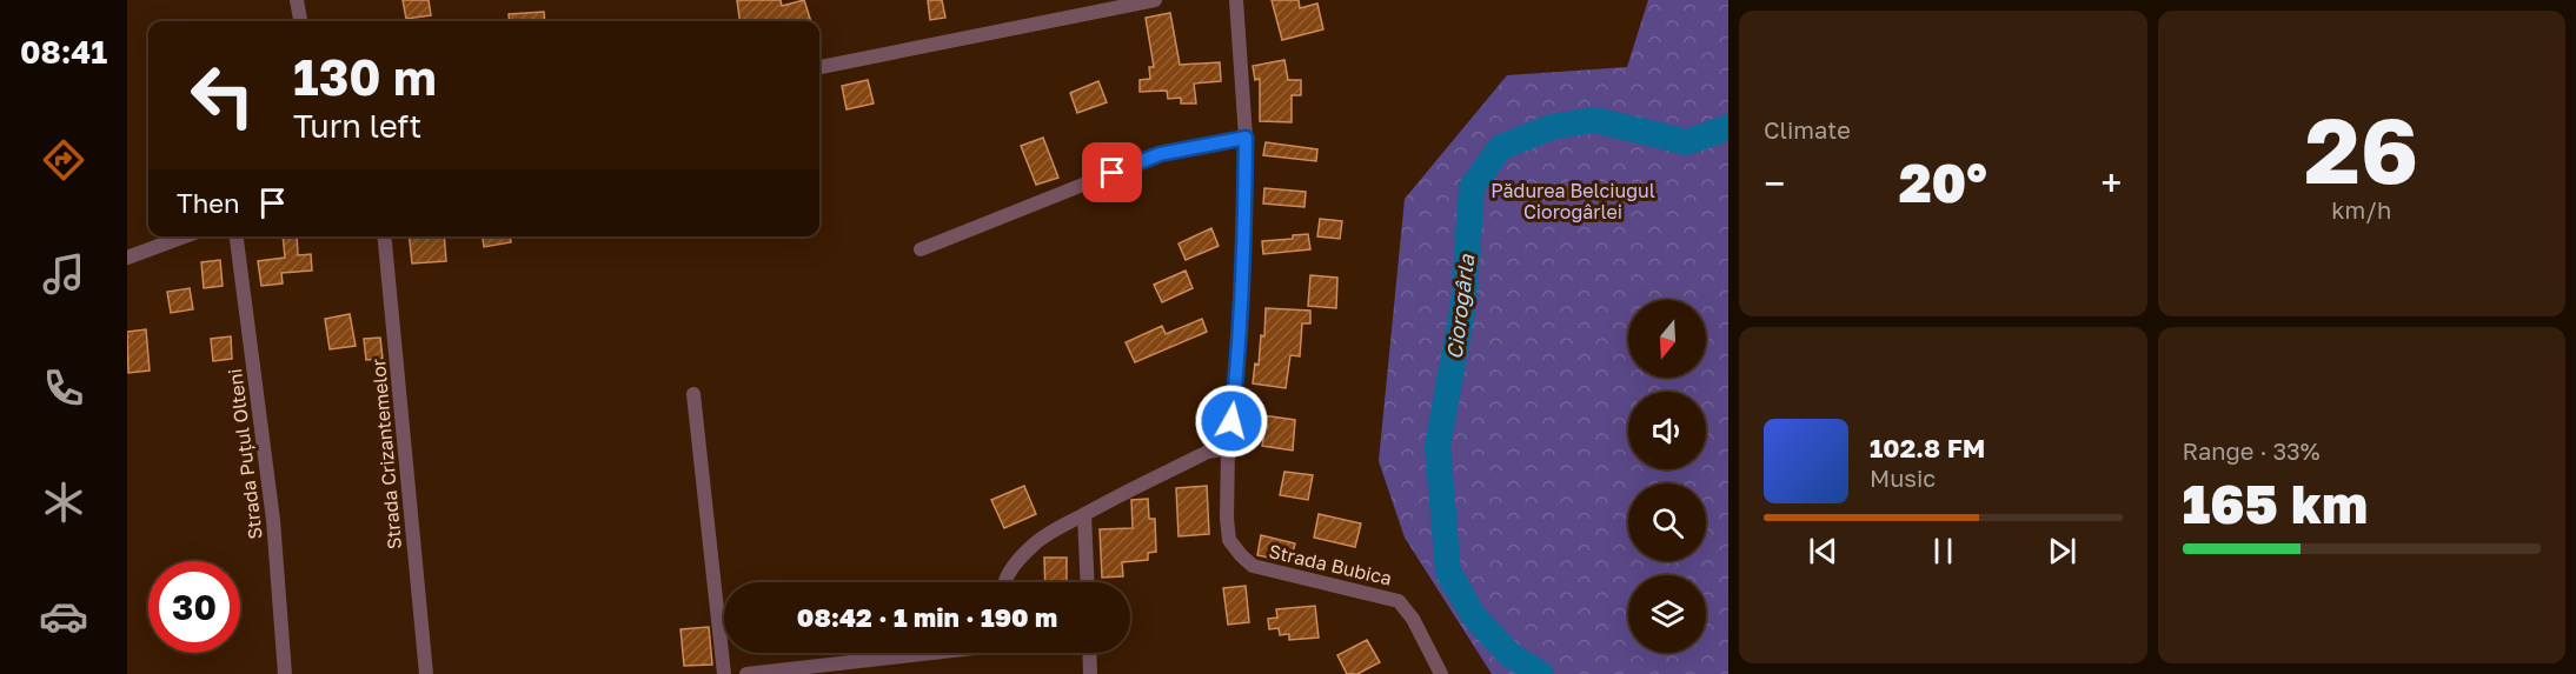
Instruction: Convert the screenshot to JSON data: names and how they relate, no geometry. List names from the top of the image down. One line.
{"streets":{"street":["Strada Puțul Olteni","Strada Crizantemelor","Strada Bubica"]},"water":["Ciorogârla"],"parks":["Pădurea Belciugul Ciorogârlei"],"north":"bottom","page":{"tabs":"08:41","tile":["Climate",["26","km/h"],["Range · 33%","165 km"]],"turn":["130 m","Turn left"],"heat":["−","20°","+"],"then":"Then","song":["102.8 FM","Music"],"limit":"30","trip":"08:42 · 1 min · 190 m"}}
